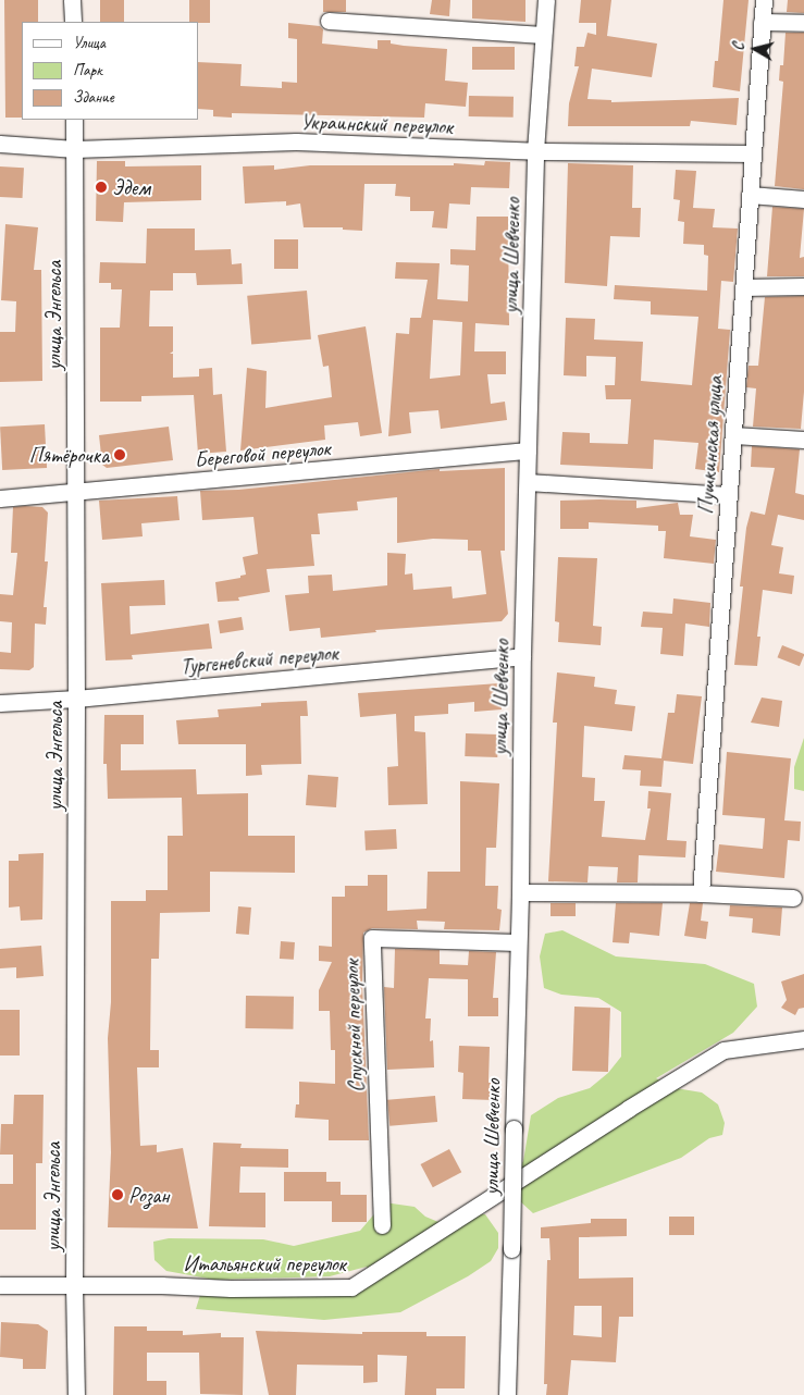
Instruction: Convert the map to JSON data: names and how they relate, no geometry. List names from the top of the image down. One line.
{"streets":{"street":["Украинский переулок","улица Шевченко","улица Энгельса","Пушкинская улица","Береговой переулок","Тургеневский переулок","Спускной переулок","Итальянский переулок"]},"crossings":[["Украинский переулок","улица Шевченко"],["Украинский переулок","улица Энгельса"],["Украинский переулок","Пушкинская улица"],["улица Шевченко","Береговой переулок"],["улица Шевченко","Тургеневский переулок"],["улица Шевченко","Спускной переулок"],["улица Энгельса","Береговой переулок"],["улица Энгельса","Тургеневский переулок"],["улица Энгельса","Итальянский переулок"]],"places":["Эдем","Пятёрочка","Розан"],"legend":["Улица","Парк","Здание"],"north":"left"}
